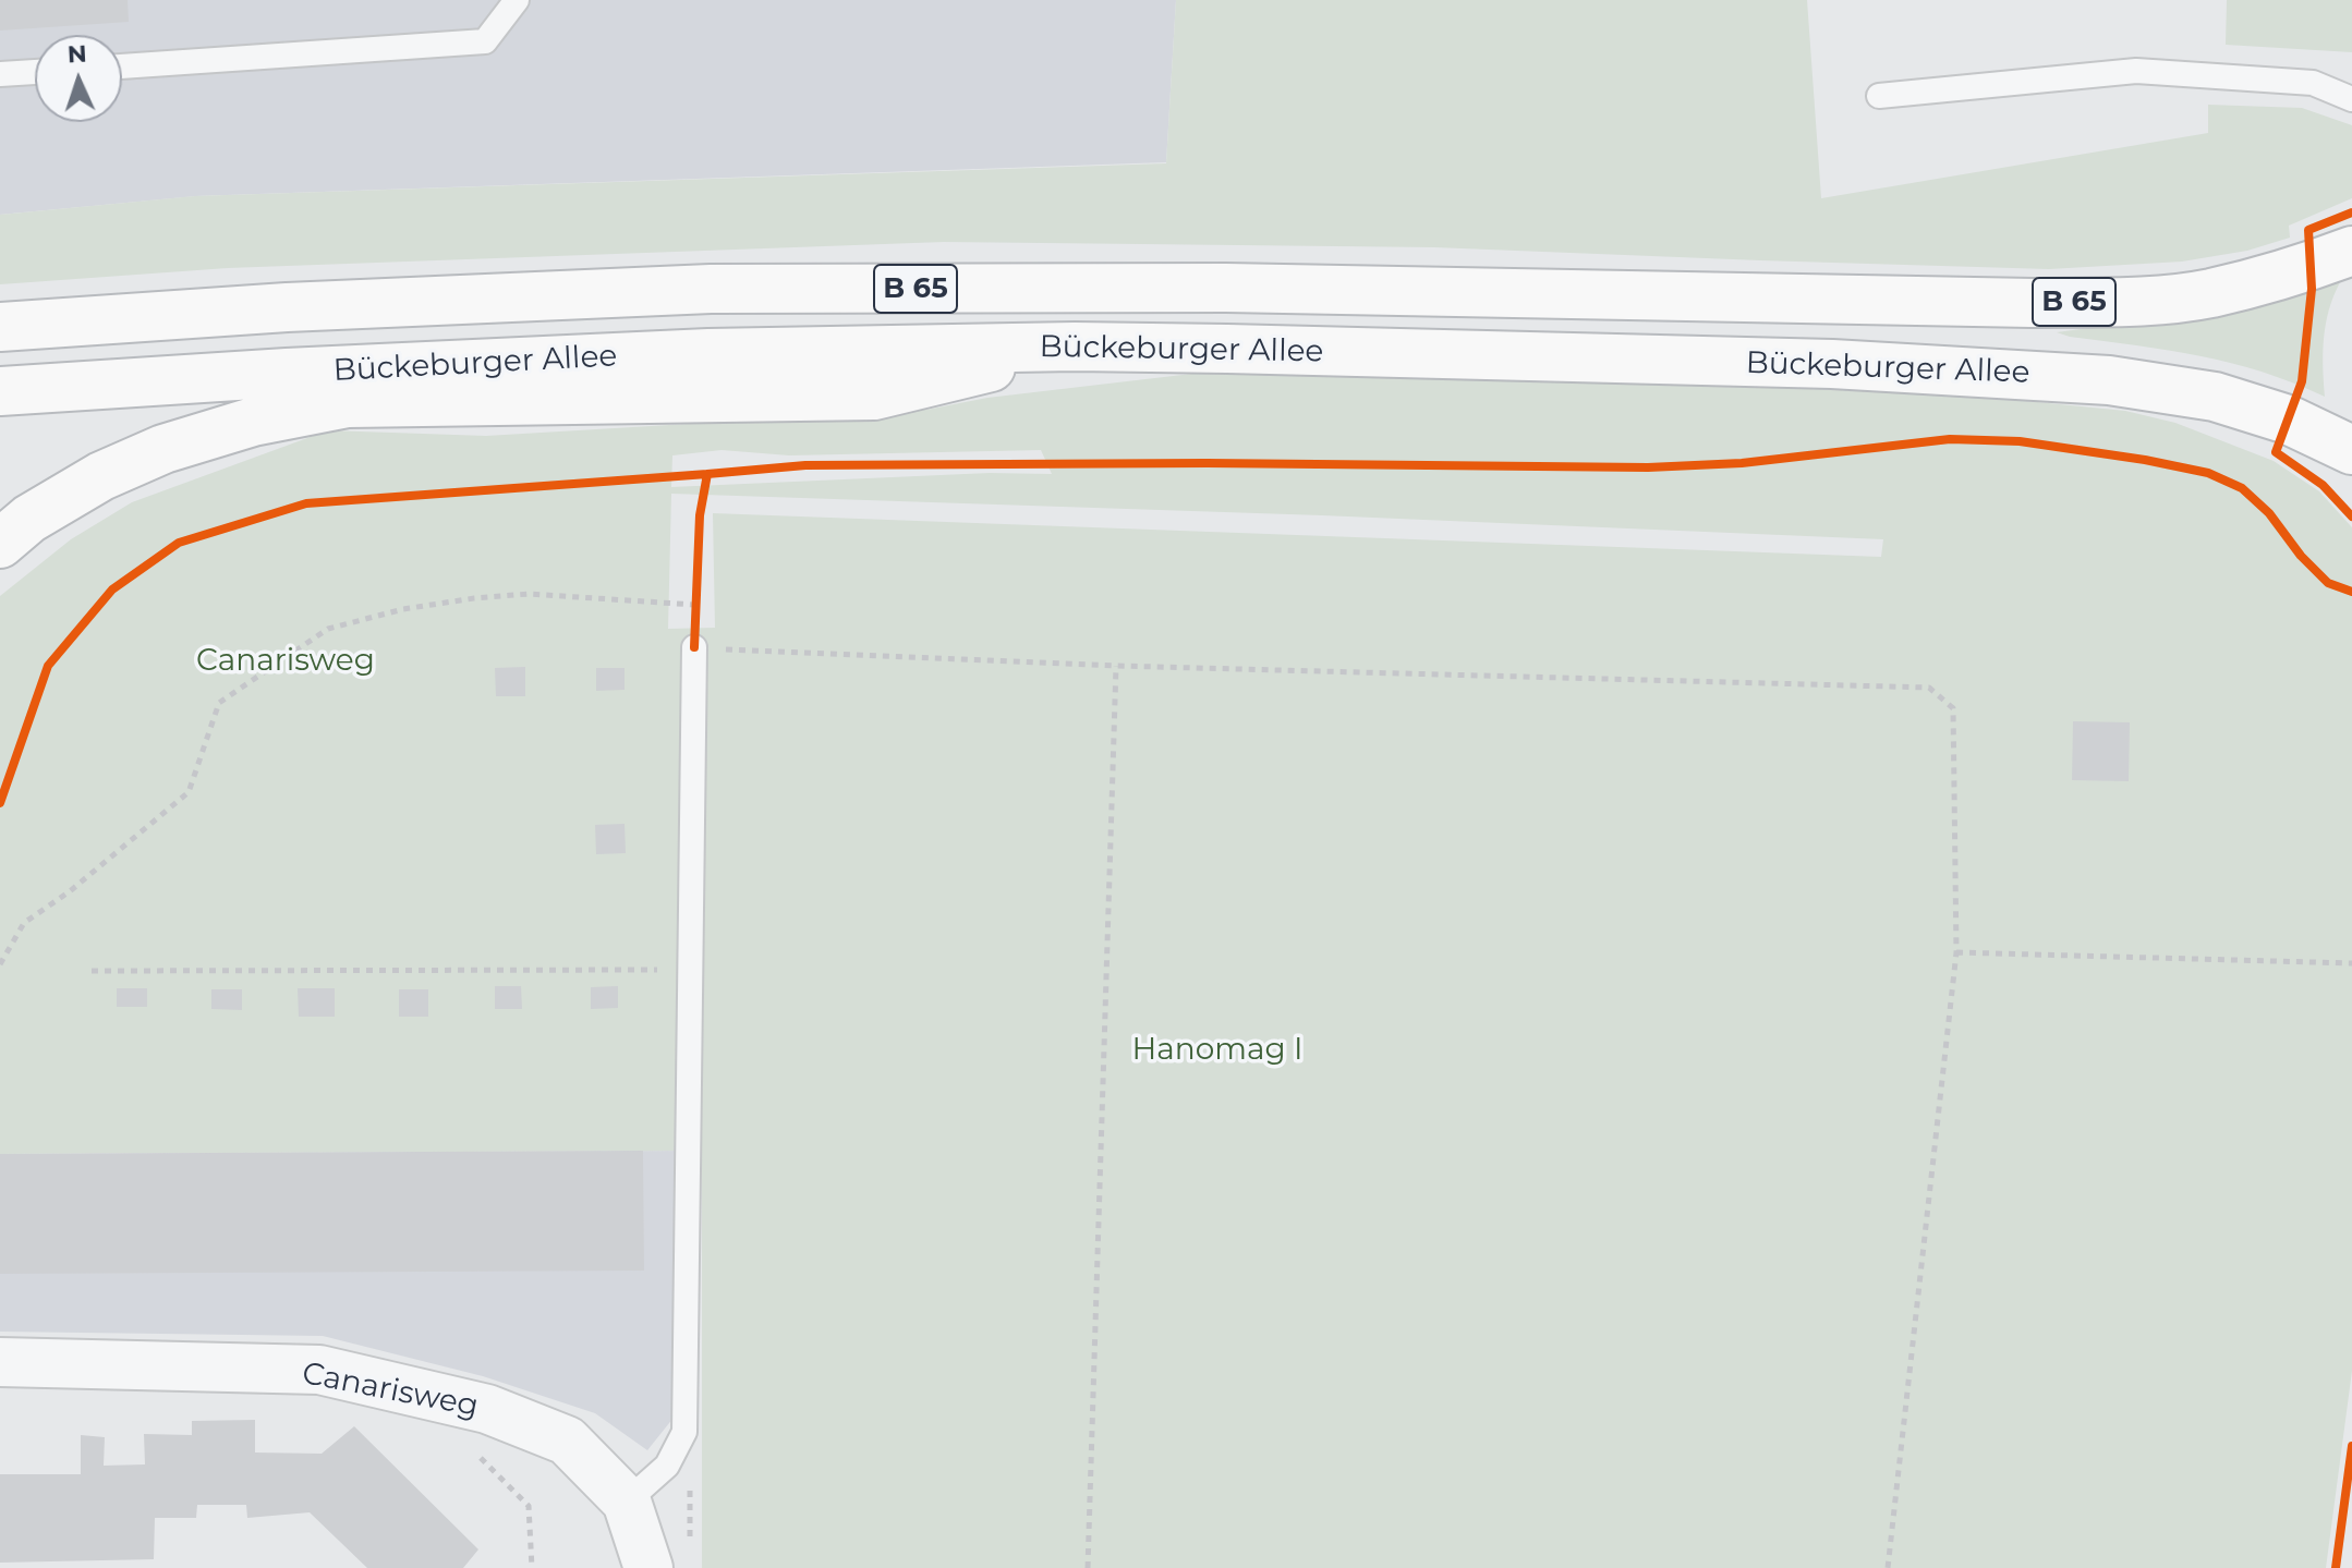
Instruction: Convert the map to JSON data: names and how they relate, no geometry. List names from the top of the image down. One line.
{"streets":{"highway":["B 65","Bückeburger Allee"],"street":["Canarisweg"]},"parks":["Canarisweg","Hanomag I"],"north":"top"}
